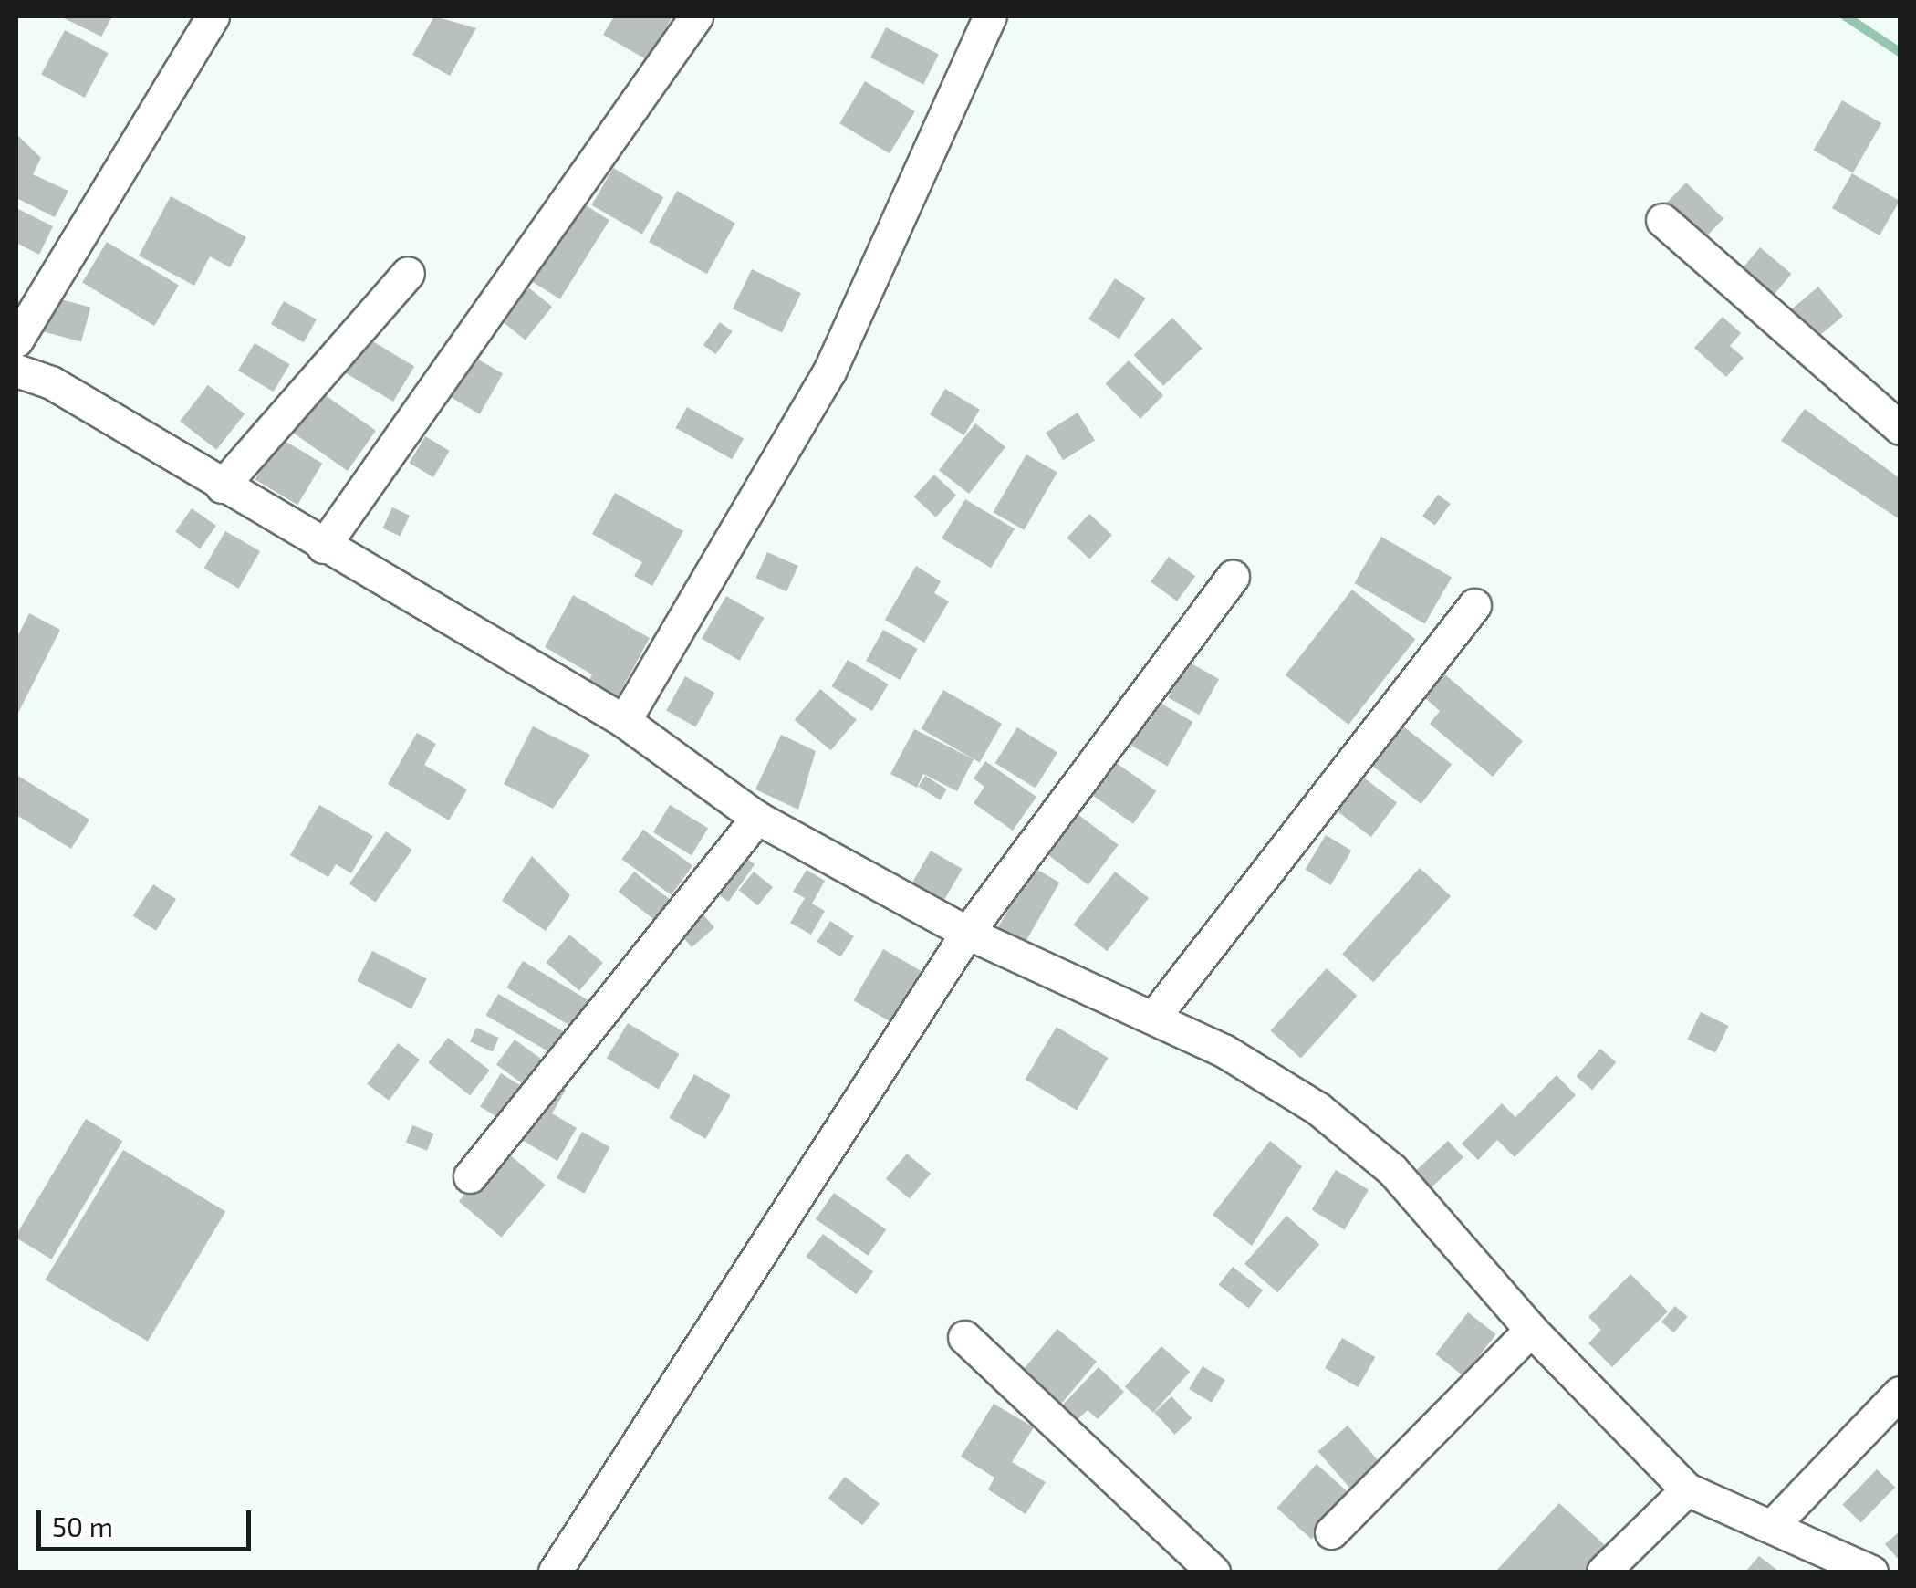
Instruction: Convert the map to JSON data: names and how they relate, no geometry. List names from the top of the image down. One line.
{"scale_bar":"50 m"}
